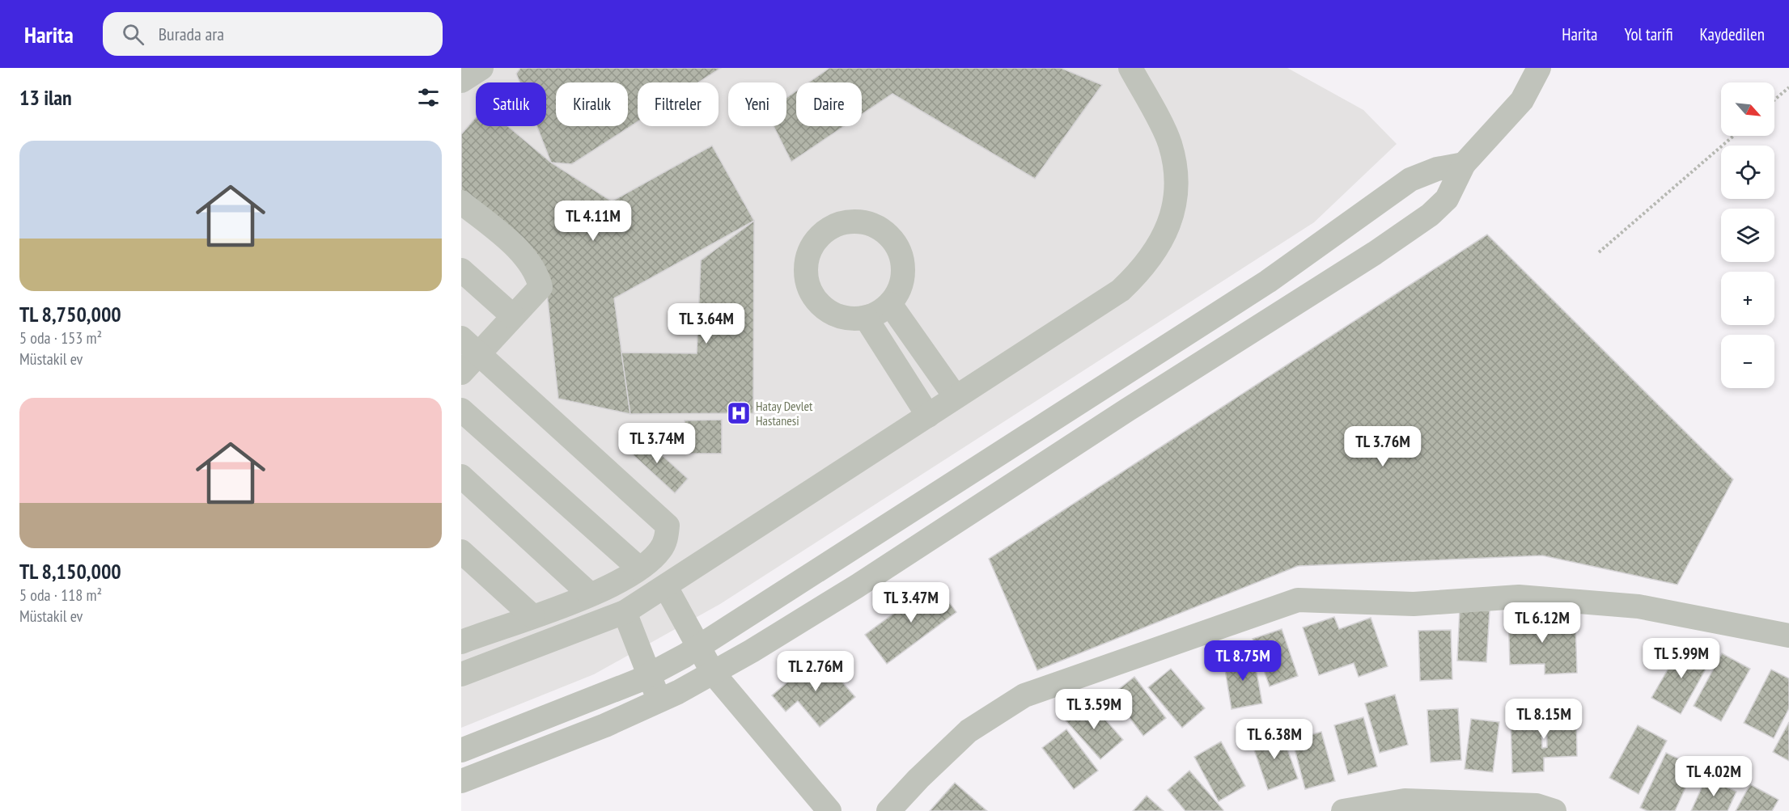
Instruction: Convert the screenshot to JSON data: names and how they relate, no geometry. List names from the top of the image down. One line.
{"places":{"hospital":["Hatay Devlet Hastanesi"]},"north":"bottom right","page":{"header":"Harita","search":"Burada ara","nav":["Harita","Yol tarifi","Kaydedilen"],"heading":"13 ilan","map_buttons":["+","−"],"chip":["Satılık","Kiralık","Filtreler","Yeni","Daire"],"list":[{"name":"TL 8,750,000","note":"5 oda · 153 m² · Müstakil ev"},{"name":"TL 8,150,000","note":"5 oda · 118 m² · Müstakil ev"}],"price":["TL 4.11M","TL 3.64M","TL 3.74M","TL 3.76M","TL 3.47M","TL 6.12M","TL 5.99M","TL 8.75M","TL 2.76M","TL 3.59M","TL 8.15M","TL 6.38M","TL 4.02M"]}}
